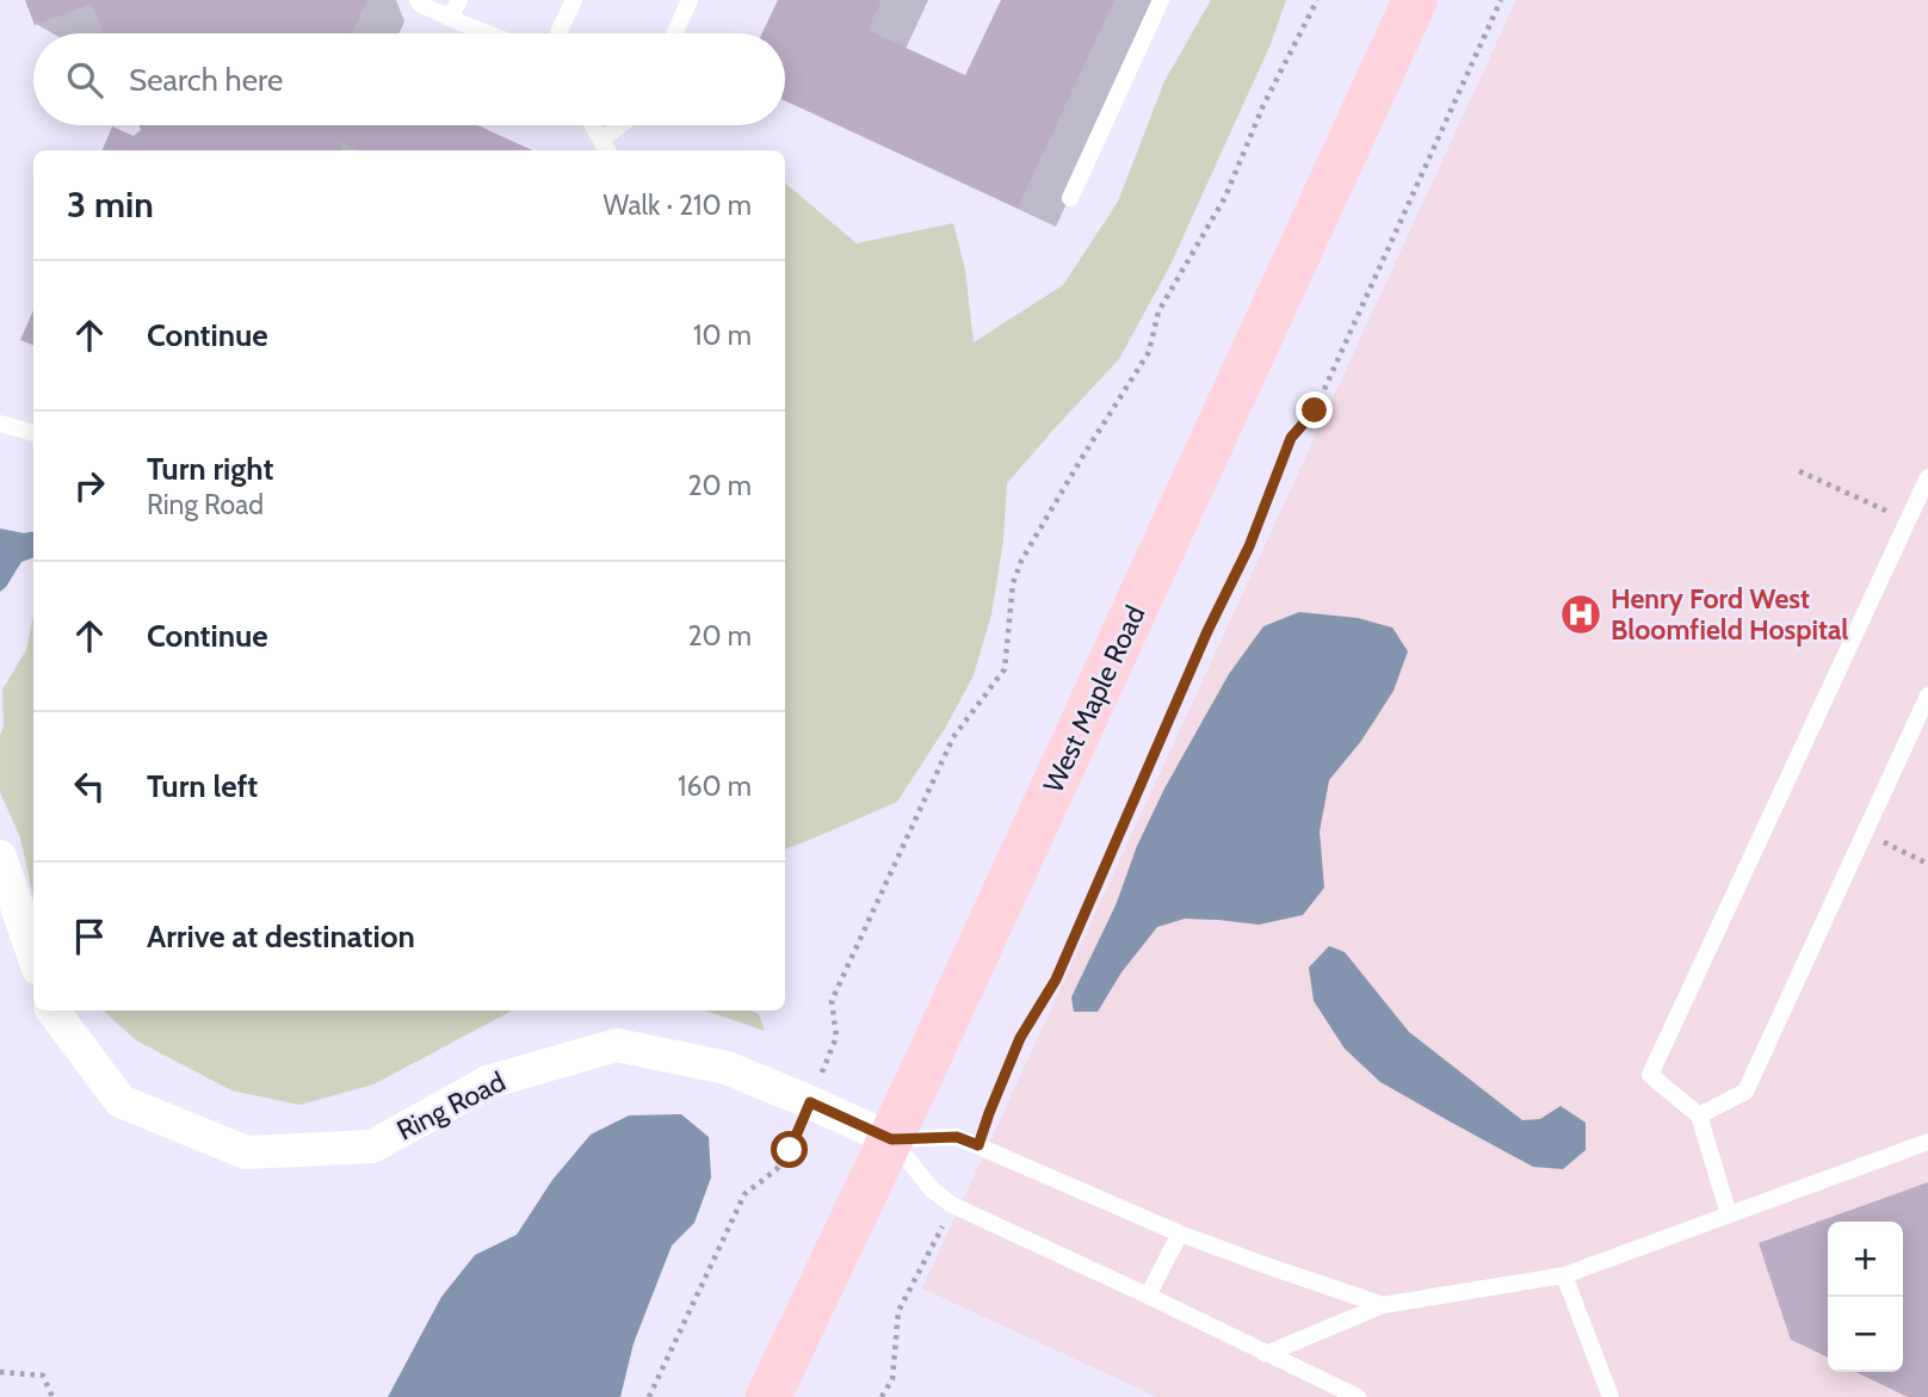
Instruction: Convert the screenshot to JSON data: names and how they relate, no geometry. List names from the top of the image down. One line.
{"streets":{"main road":["West Maple Road"],"street":["Ring Road"]},"crossings":[["West Maple Road","Ring Road"]],"places":{"hospital":["Henry Ford West Bloomfield Hospital"]},"page":{"search":"Search here","heading":["3 min","Walk · 210 m"],"list":[["Continue","10 m"],["Turn right","Ring Road","20 m"],["Continue","20 m"],["Turn left","160 m"],"Arrive at destination"],"map_buttons":["+","−"]}}
